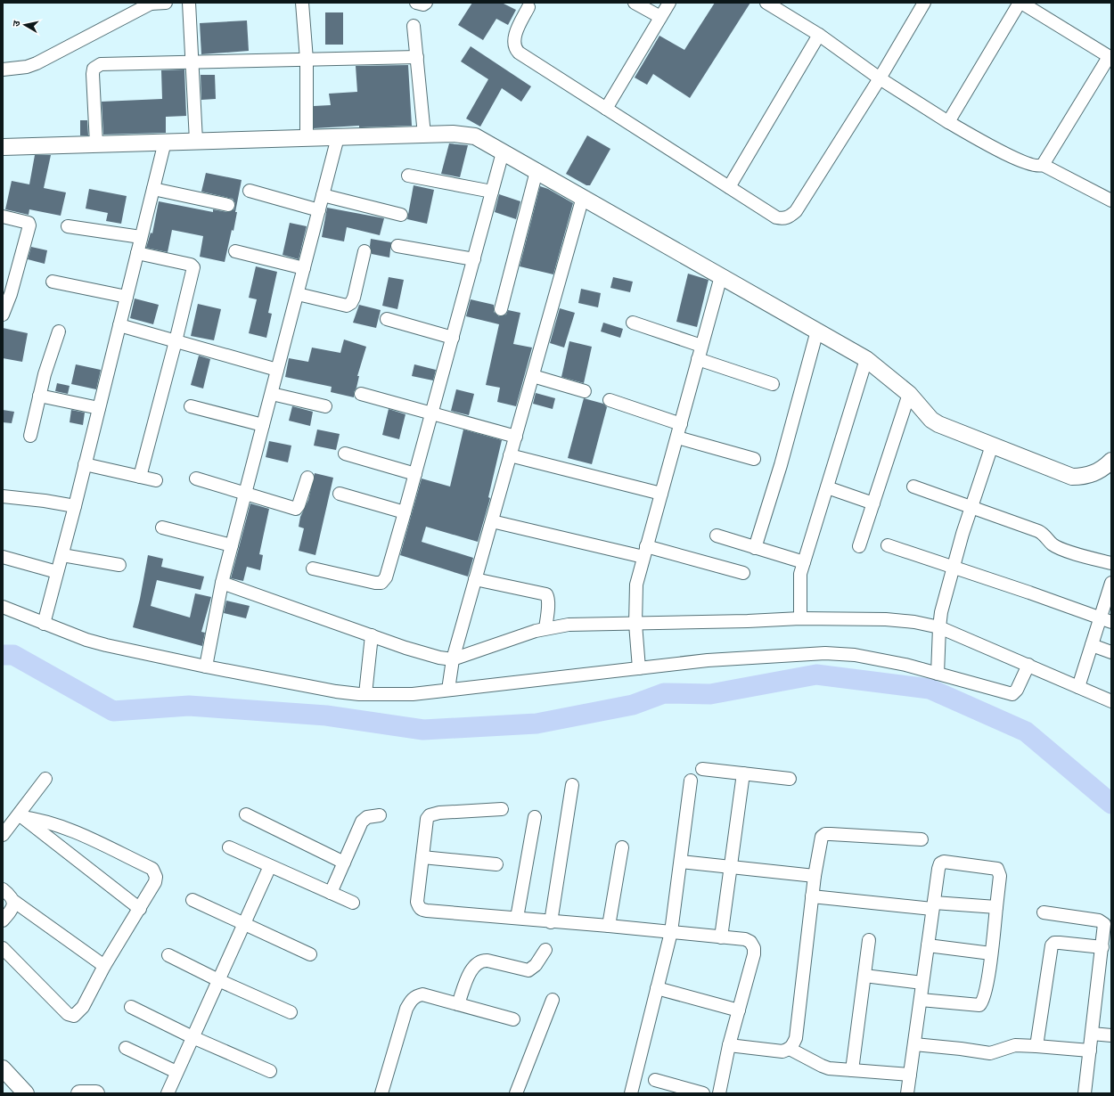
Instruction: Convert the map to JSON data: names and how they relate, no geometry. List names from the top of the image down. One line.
{"north":"left"}
